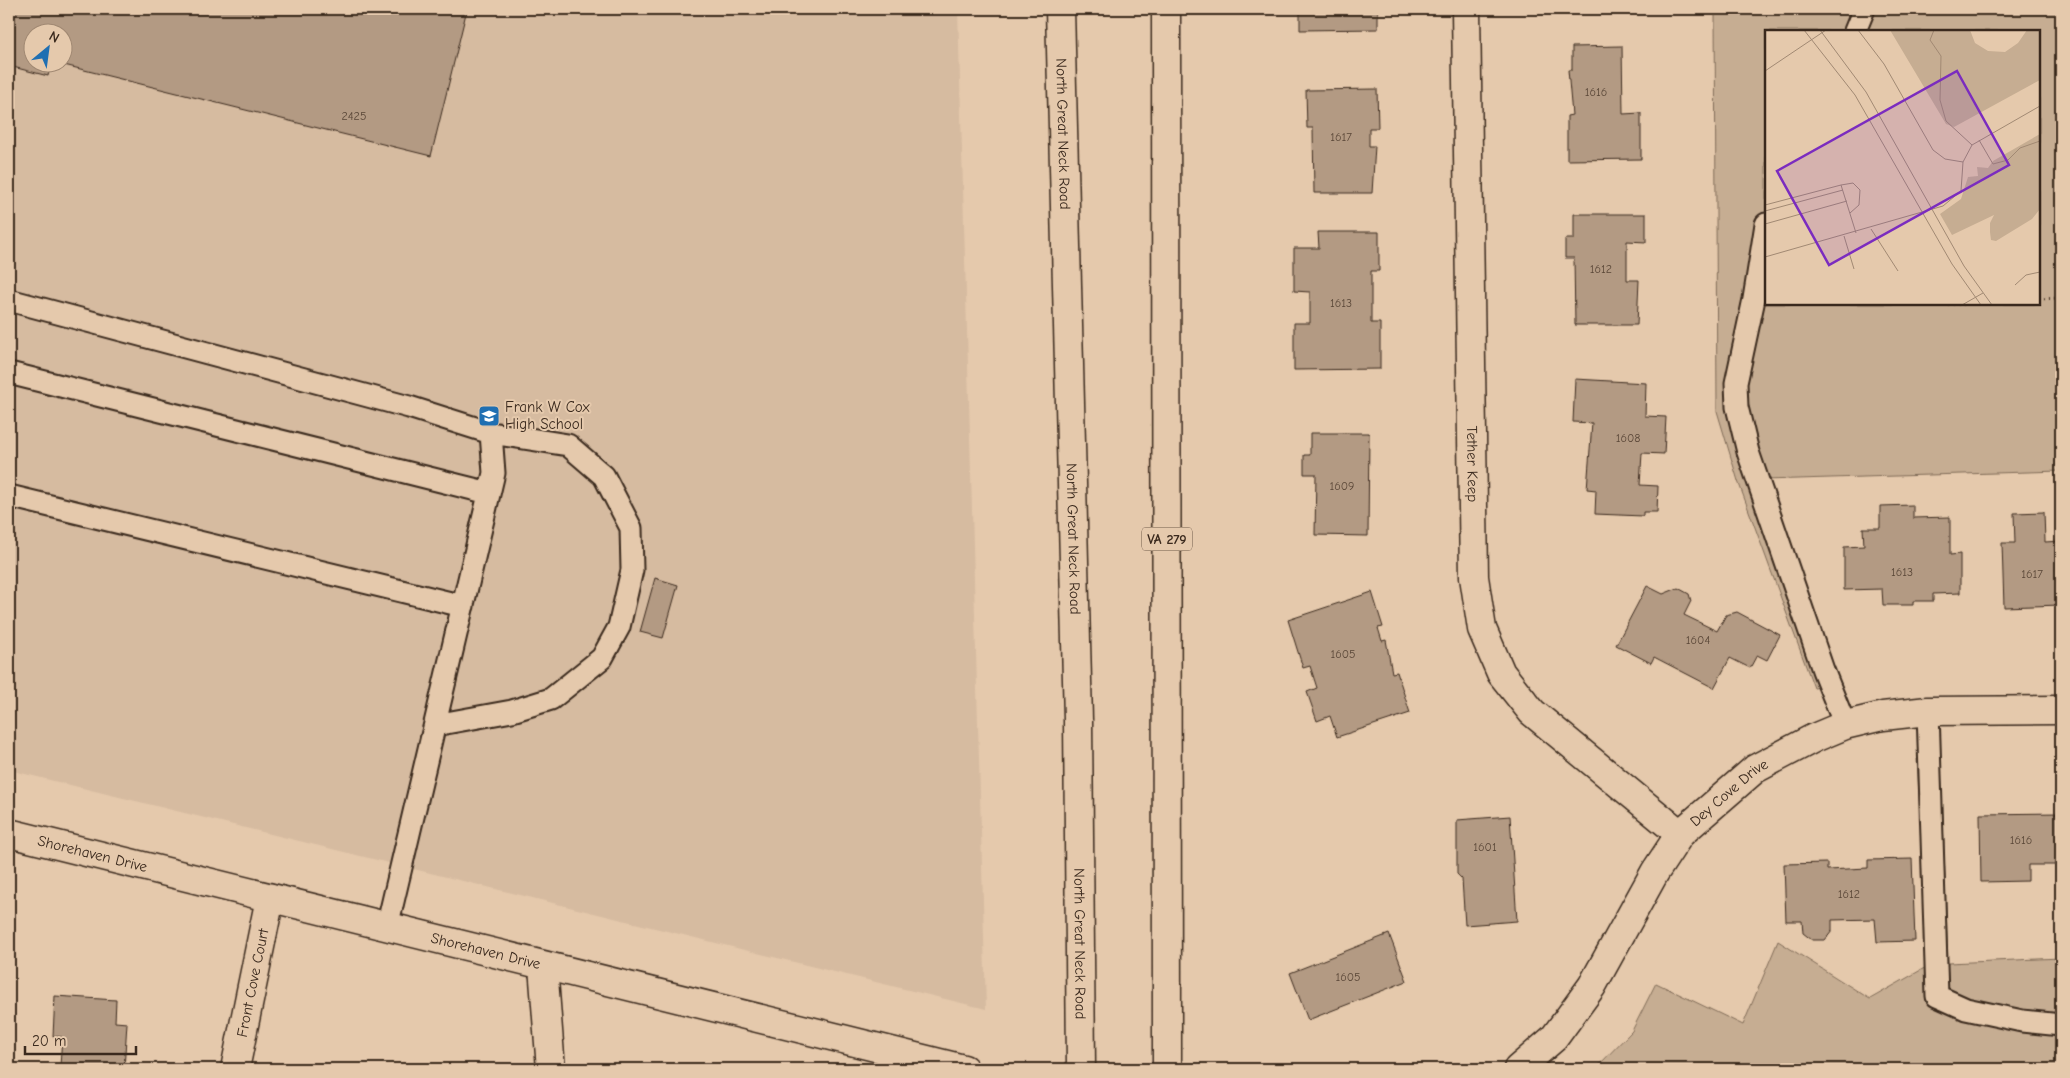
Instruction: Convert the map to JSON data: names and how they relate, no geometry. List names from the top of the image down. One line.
{"streets":{"street":["North Great Neck Road","Tether Keep","VA 279","Dey Cove Drive","Shorehaven Drive","Front Cove Court"]},"crossings":[["Tether Keep","Dey Cove Drive"],["Shorehaven Drive","Front Cove Court"]],"places":{"school or university":["Frank W Cox High School"]},"house_numbers":["1616","2425","1617","1612","1613","1608","1609","1613","1617","1604","1605","1616","1601","1612","1605"],"scale_bar":"20 m","north":"top right"}
